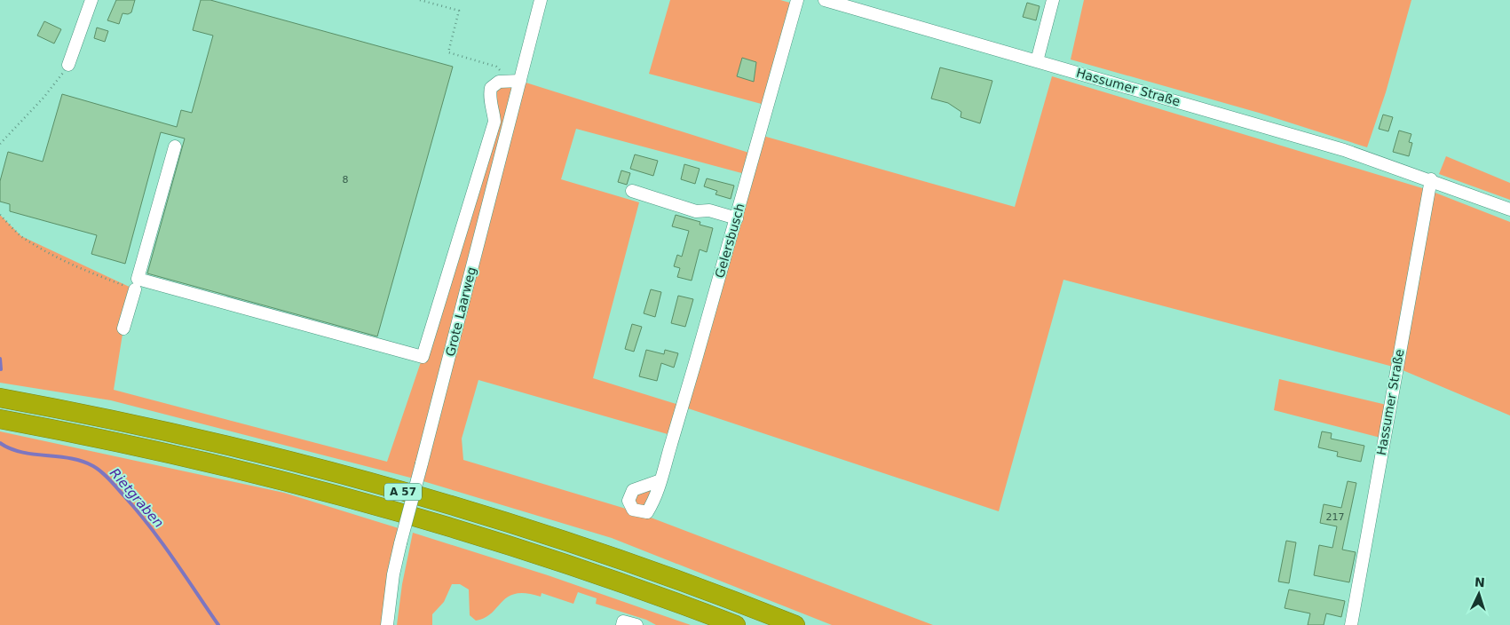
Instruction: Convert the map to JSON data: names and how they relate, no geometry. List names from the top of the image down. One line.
{"streets":{"highway":["A 57"],"street":["Hassumer Straße","Gelersbusch","Grote Laarweg"]},"water":["Rietgraben"],"house_numbers":["8","217"],"north":"top"}
